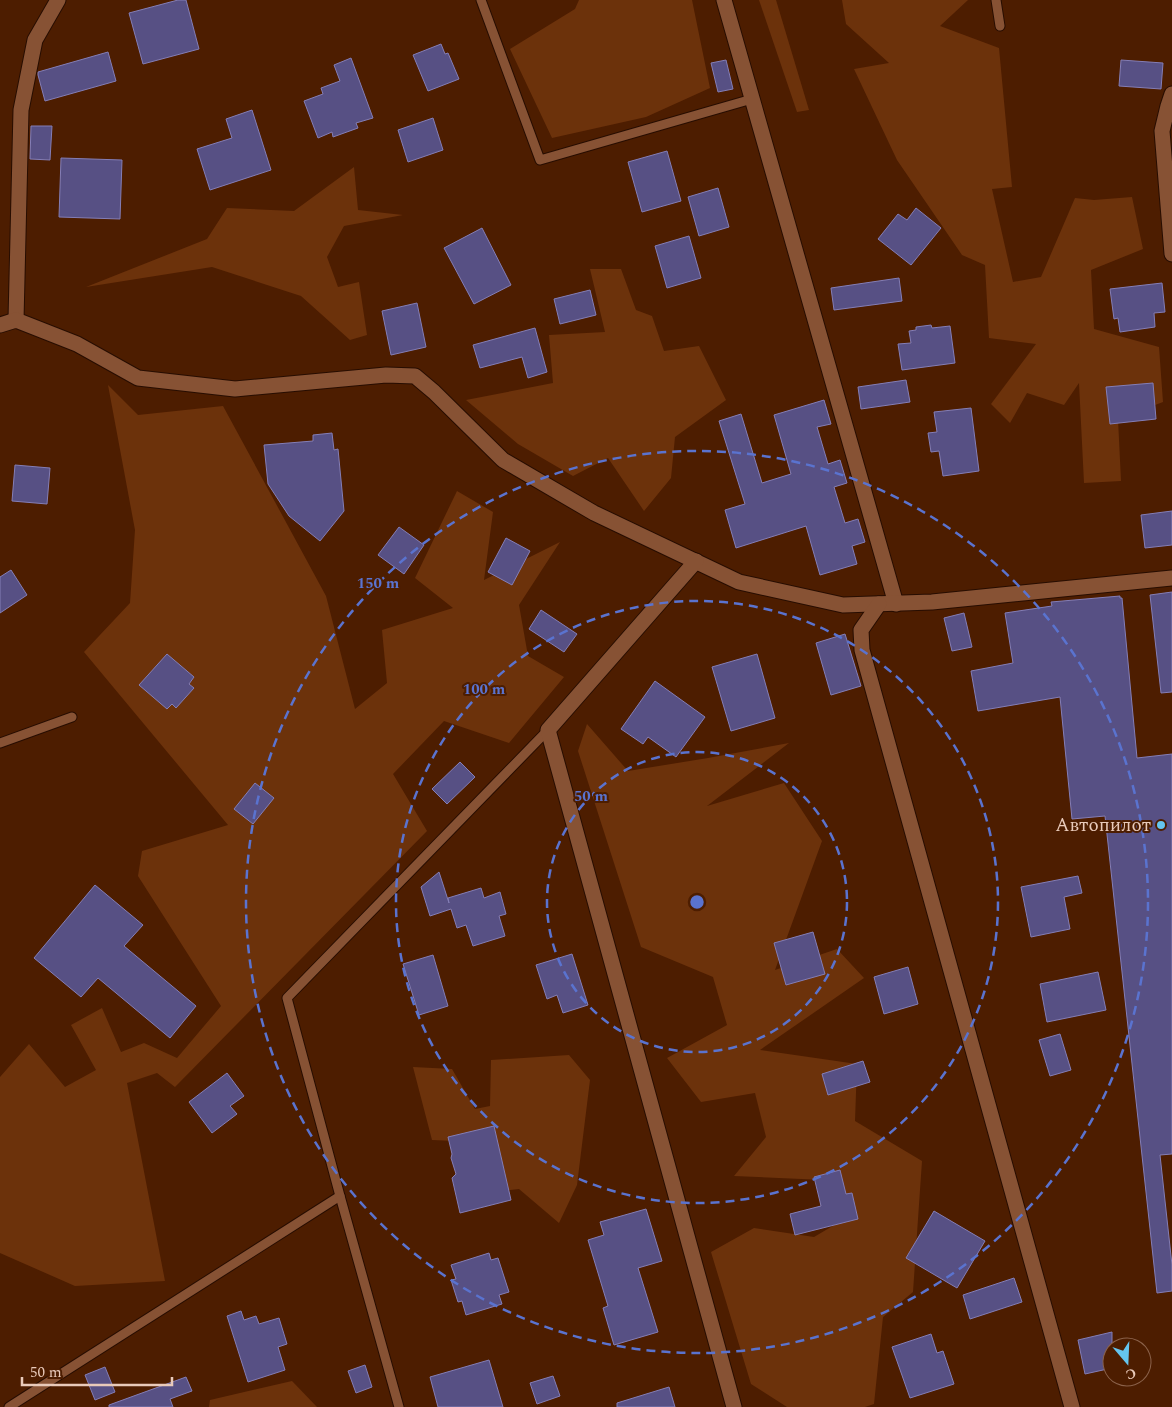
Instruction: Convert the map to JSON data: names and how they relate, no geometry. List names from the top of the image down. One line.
{"places":["Автопилот"],"scale_bar":"50 m","north":"bottom","rings":["150 m","100 m","50 m"]}
